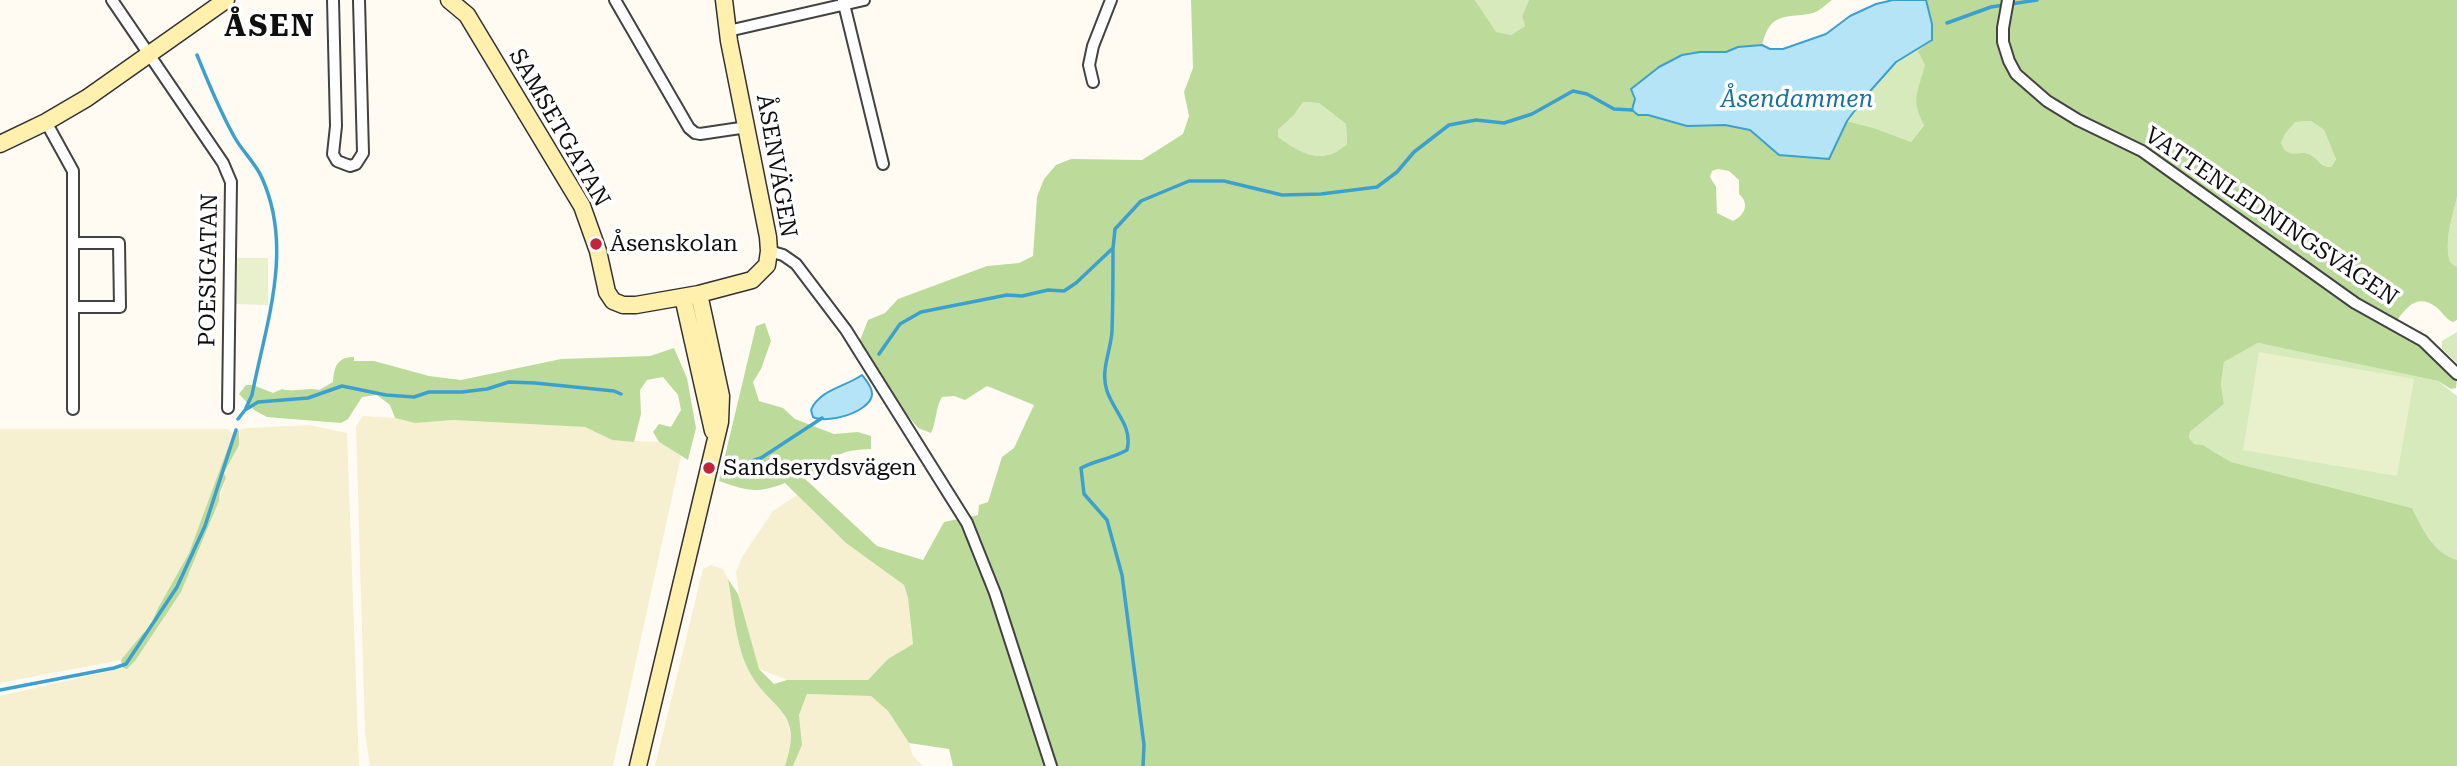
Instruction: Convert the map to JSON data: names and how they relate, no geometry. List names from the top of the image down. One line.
{"streets":{"street":["SAMSETGATAN","ÅSENVÄGEN","VATTENLEDNINGSVÄGEN","POESIGATAN"]},"crossings":[["SAMSETGATAN","ÅSENVÄGEN"]],"districts":["ÅSEN"],"water":["Åsendammen"],"places":["Åsenskolan","Sandserydsvägen"]}
